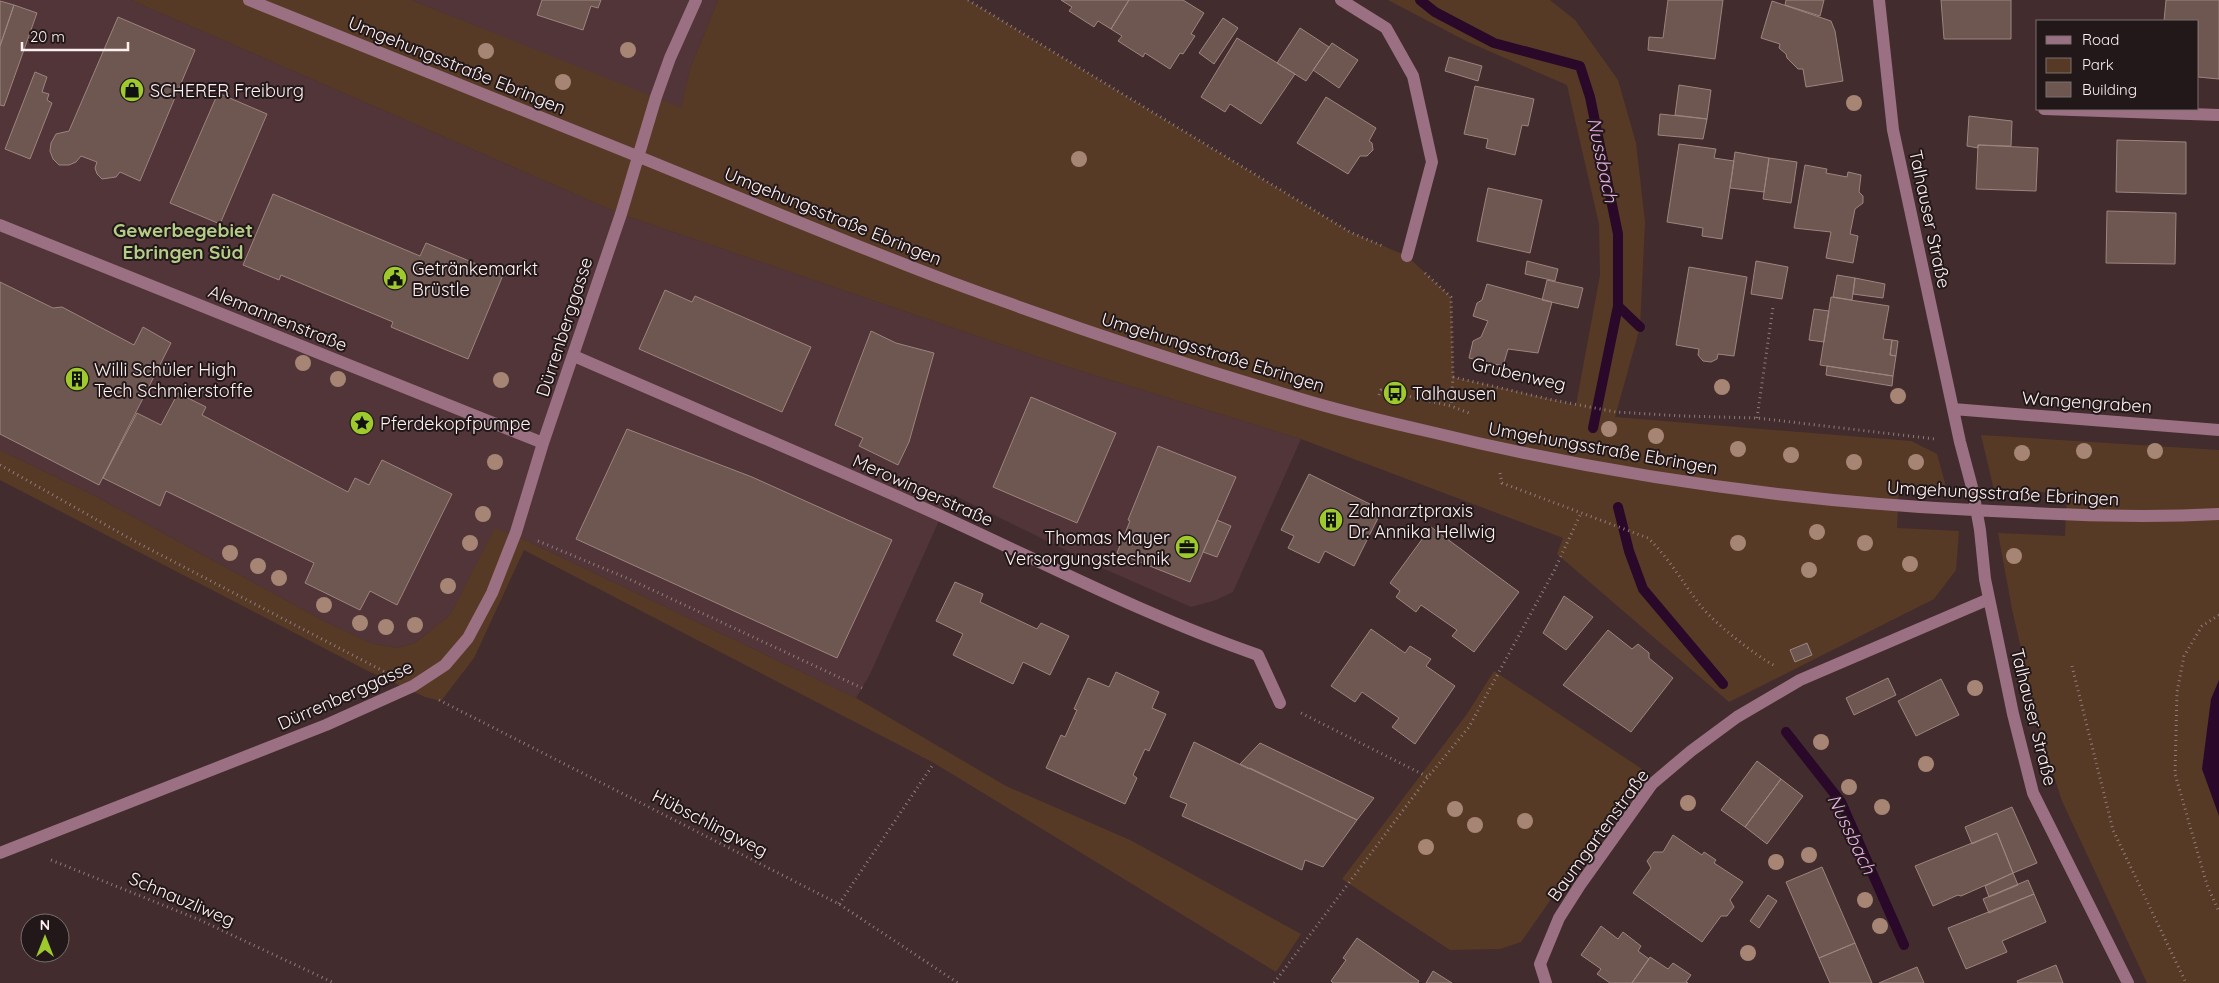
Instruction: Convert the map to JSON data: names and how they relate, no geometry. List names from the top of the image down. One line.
{"streets":{"street":["Umgehungsstraße Ebringen","Talhauser Straße","Alemannenstraße","Dürrenberggasse","Wangengraben","Merowingerstraße","Baumgartenstraße"],"path":["Grubenweg","Hübschlingweg","Schnauzliweg"]},"crossings":[["Umgehungsstraße Ebringen","Dürrenberggasse"],["Talhauser Straße","Wangengraben"],["Talhauser Straße","Baumgartenstraße"],["Alemannenstraße","Dürrenberggasse"],["Dürrenberggasse","Merowingerstraße"],["Dürrenberggasse","Schnauzliweg"]],"districts":["Gewerbegebiet Ebringen Süd"],"water":["Nussbach"],"places":{"shop":["SCHERER Freiburg"],"public building":["Getränkemarkt Brüstle"],"building":["Willi Schüler High Tech Schmierstoffe","Zahnarztpraxis Dr. Annika Hellwig"],"bus stop":["Talhausen"],"place":["Pferdekopfpumpe"],"office":["Thomas Mayer Versorgungstechnik"]},"legend":["Road","Park","Building"],"scale_bar":"20 m","north":"top"}
